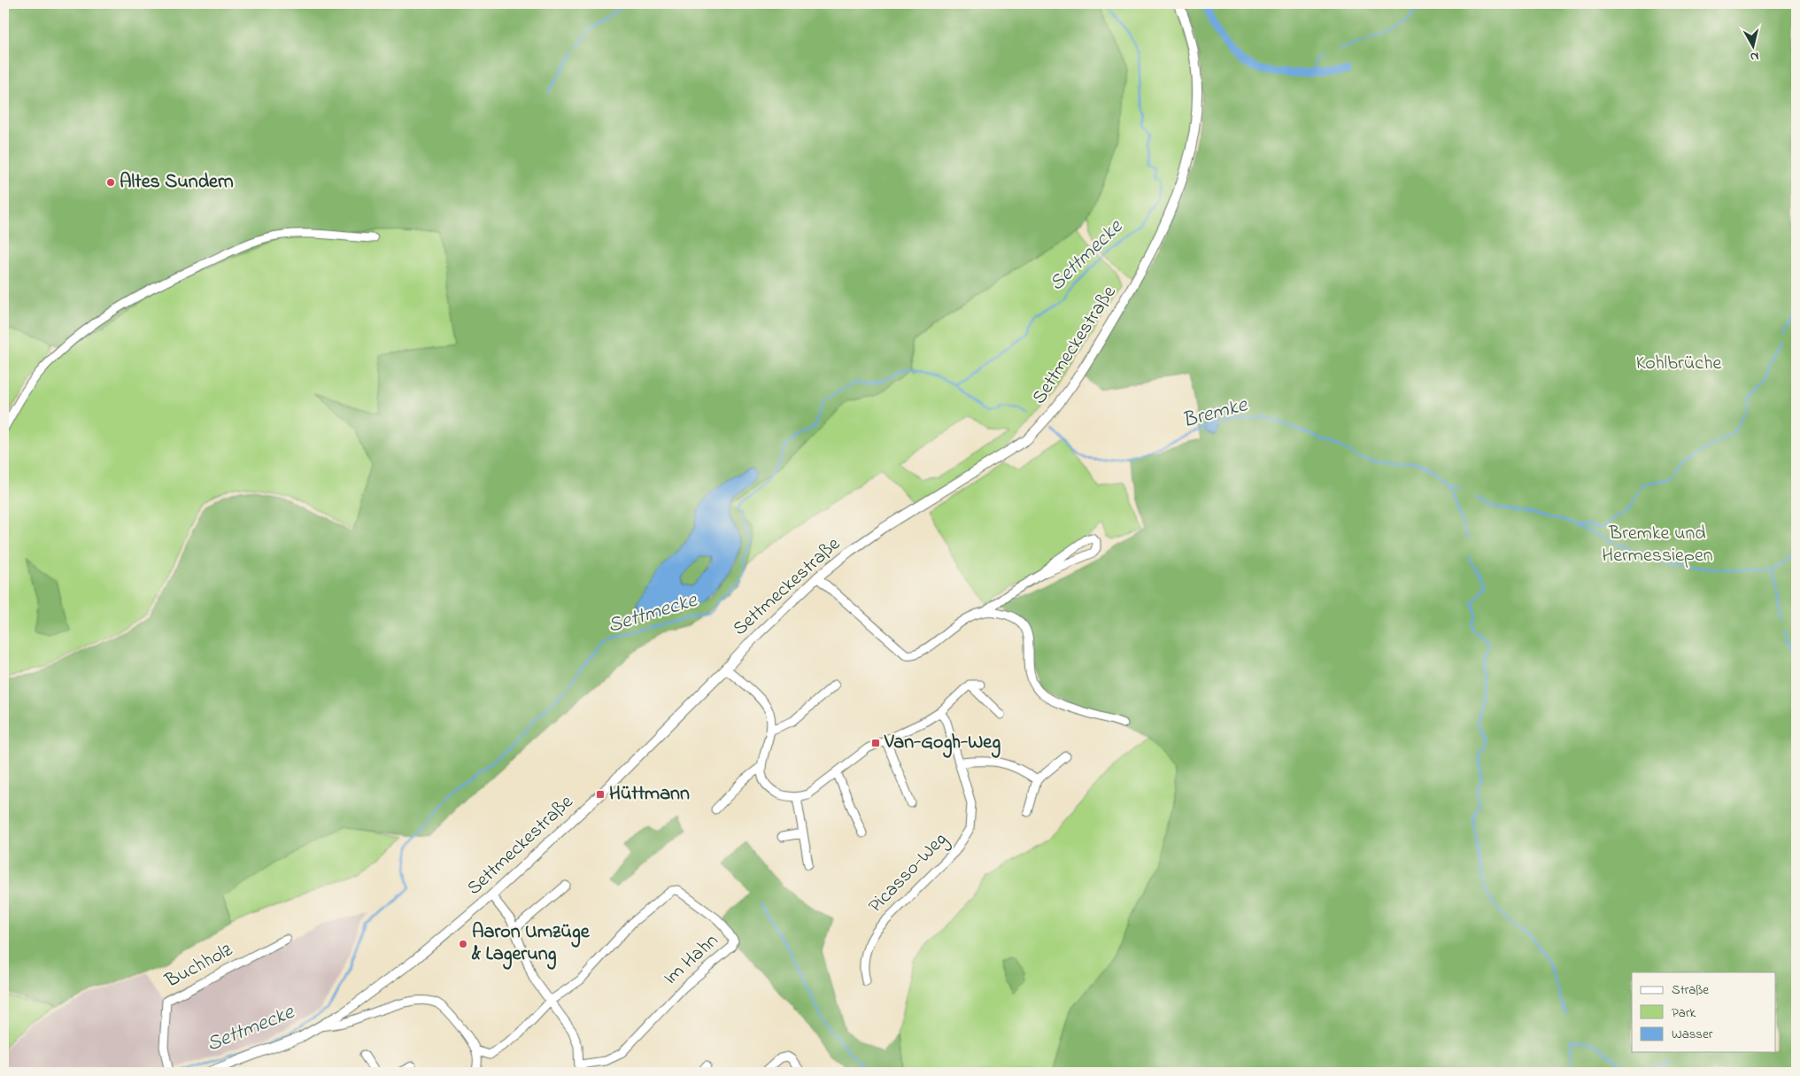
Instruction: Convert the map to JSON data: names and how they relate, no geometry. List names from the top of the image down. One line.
{"streets":{"street":["Settmeckestraße","Picasso-Weg","Im Hahn","Buchholz"]},"water":["Settmecke","Bremke"],"parks":["Kohlbrüche","Bremke und Hermessiepen"],"places":{"other":["Altes Sundern","Aaron Umzüge & Lagerung"],"transit":["Van-Gogh-Weg","Hüttmann"]},"legend":["Straße","Park","Wasser"],"north":"bottom"}
